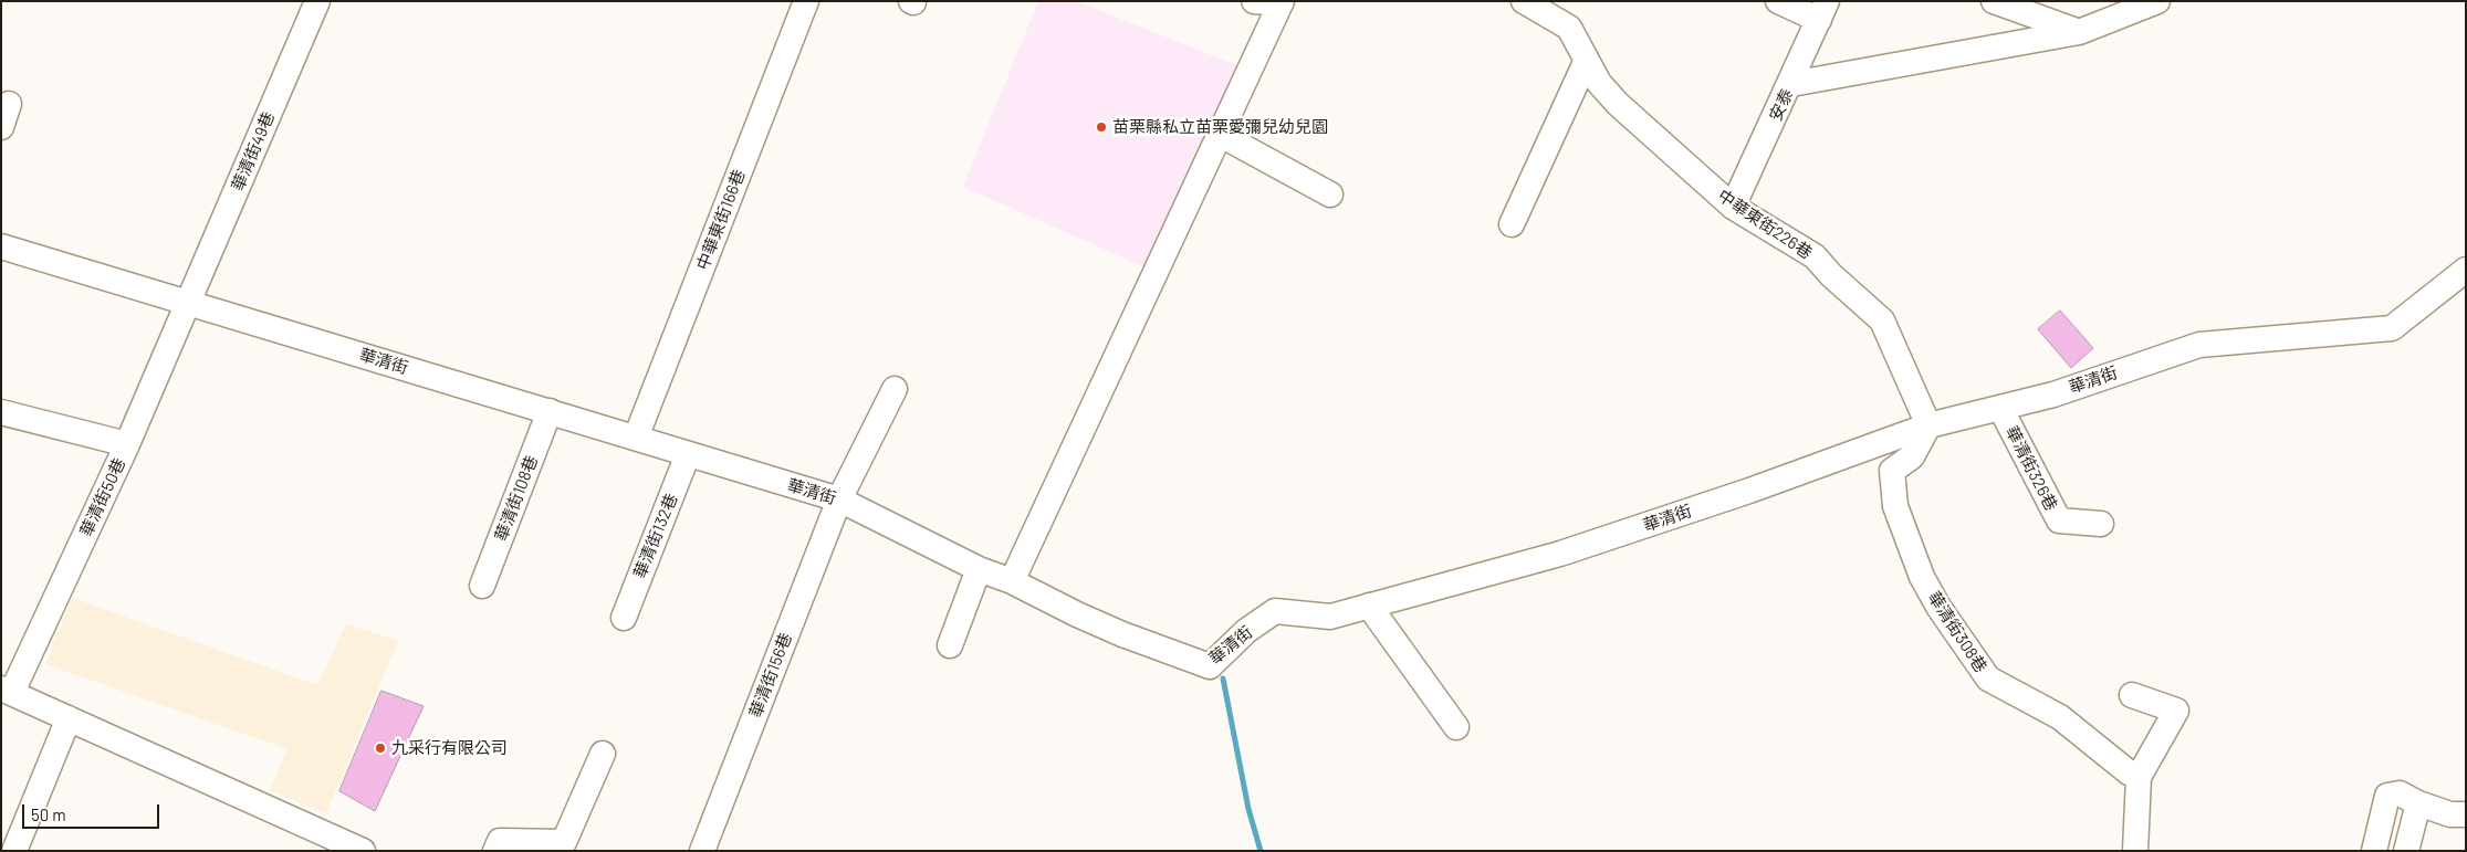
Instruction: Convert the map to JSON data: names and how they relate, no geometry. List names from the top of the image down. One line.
{"streets":{"street":["安泰","華清街49巷","中華東街166巷","中華東街226巷","華清街","華清街326巷","華清街50巷","華清街108巷","華清街132巷","華清街308巷","華清街156巷"]},"crossings":[["安泰","中華東街226巷"],["華清街49巷","華清街"],["華清街49巷","華清街50巷"],["中華東街166巷","華清街"],["中華東街226巷","華清街"],["中華東街226巷","華清街308巷"],["華清街","華清街326巷"],["華清街","華清街50巷"],["華清街","華清街108巷"],["華清街","華清街132巷"],["華清街","華清街308巷"],["華清街","華清街156巷"]],"places":["苗栗縣私立苗栗愛彌兒幼兒園","九采行有限公司"],"scale_bar":"50 m"}
